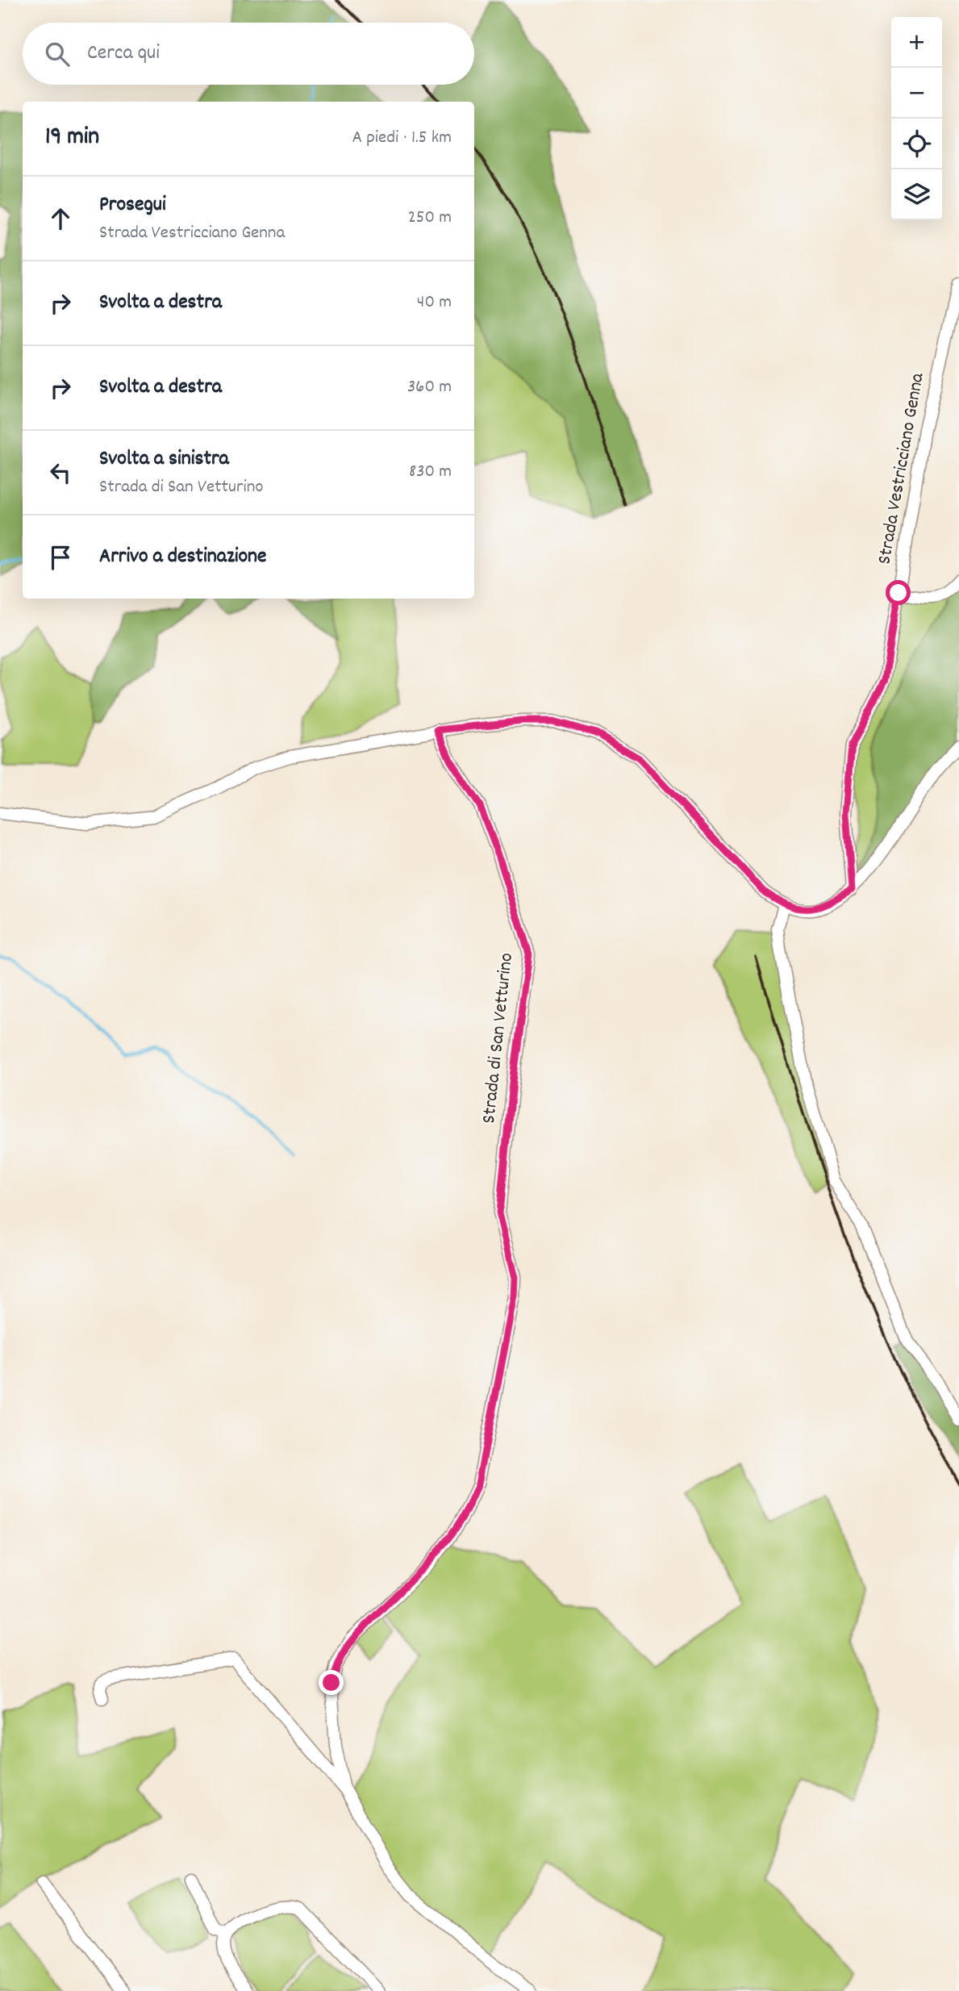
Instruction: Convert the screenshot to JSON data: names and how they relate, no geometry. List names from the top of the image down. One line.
{"streets":{"street":["Strada Vestricciano Genna","Strada di San Vetturino"]},"page":{"map_buttons":["+","−"],"search":"Cerca qui","heading":["19 min","A piedi · 1.5 km"],"list":[["Prosegui","Strada Vestricciano Genna","250 m"],["Svolta a destra","40 m"],["Svolta a destra","360 m"],["Svolta a sinistra","Strada di San Vetturino","830 m"],"Arrivo a destinazione"]}}
